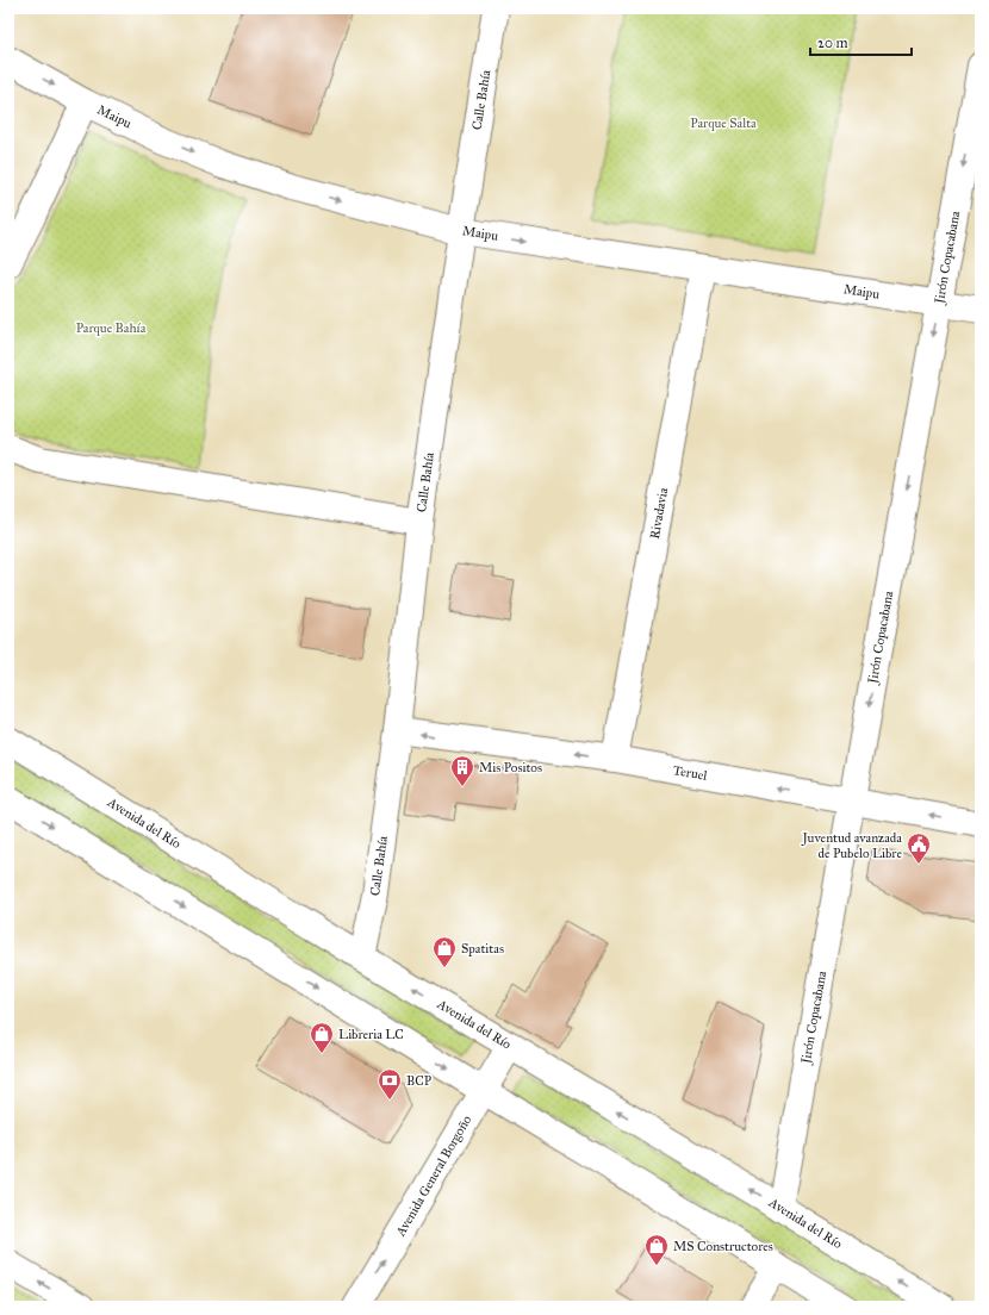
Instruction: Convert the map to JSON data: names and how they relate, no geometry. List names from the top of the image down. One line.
{"streets":{"street":["Calle Bahía","Maipu","Jirón Copacabana","Rivadavia","Teruel","Avenida del Río","Avenida General Borgoño"]},"crossings":[["Calle Bahía","Maipu"],["Calle Bahía","Teruel"],["Calle Bahía","Avenida del Río"],["Maipu","Jirón Copacabana"],["Maipu","Rivadavia"],["Jirón Copacabana","Teruel"],["Jirón Copacabana","Avenida del Río"],["Rivadavia","Teruel"],["Avenida del Río","Avenida General Borgoño"]],"one_way":["Maipu","Jirón Copacabana","Teruel","Avenida General Borgoño"],"parks":["Parque Salta","Parque Bahía"],"places":{"building":["Mis Positos"],"public building":["Juventud avanzada de Pubelo Libre"],"shop":["Spatitas","Libreria LC","MS Constructores"],"bank":["BCP"]},"scale_bar":"20 m"}
